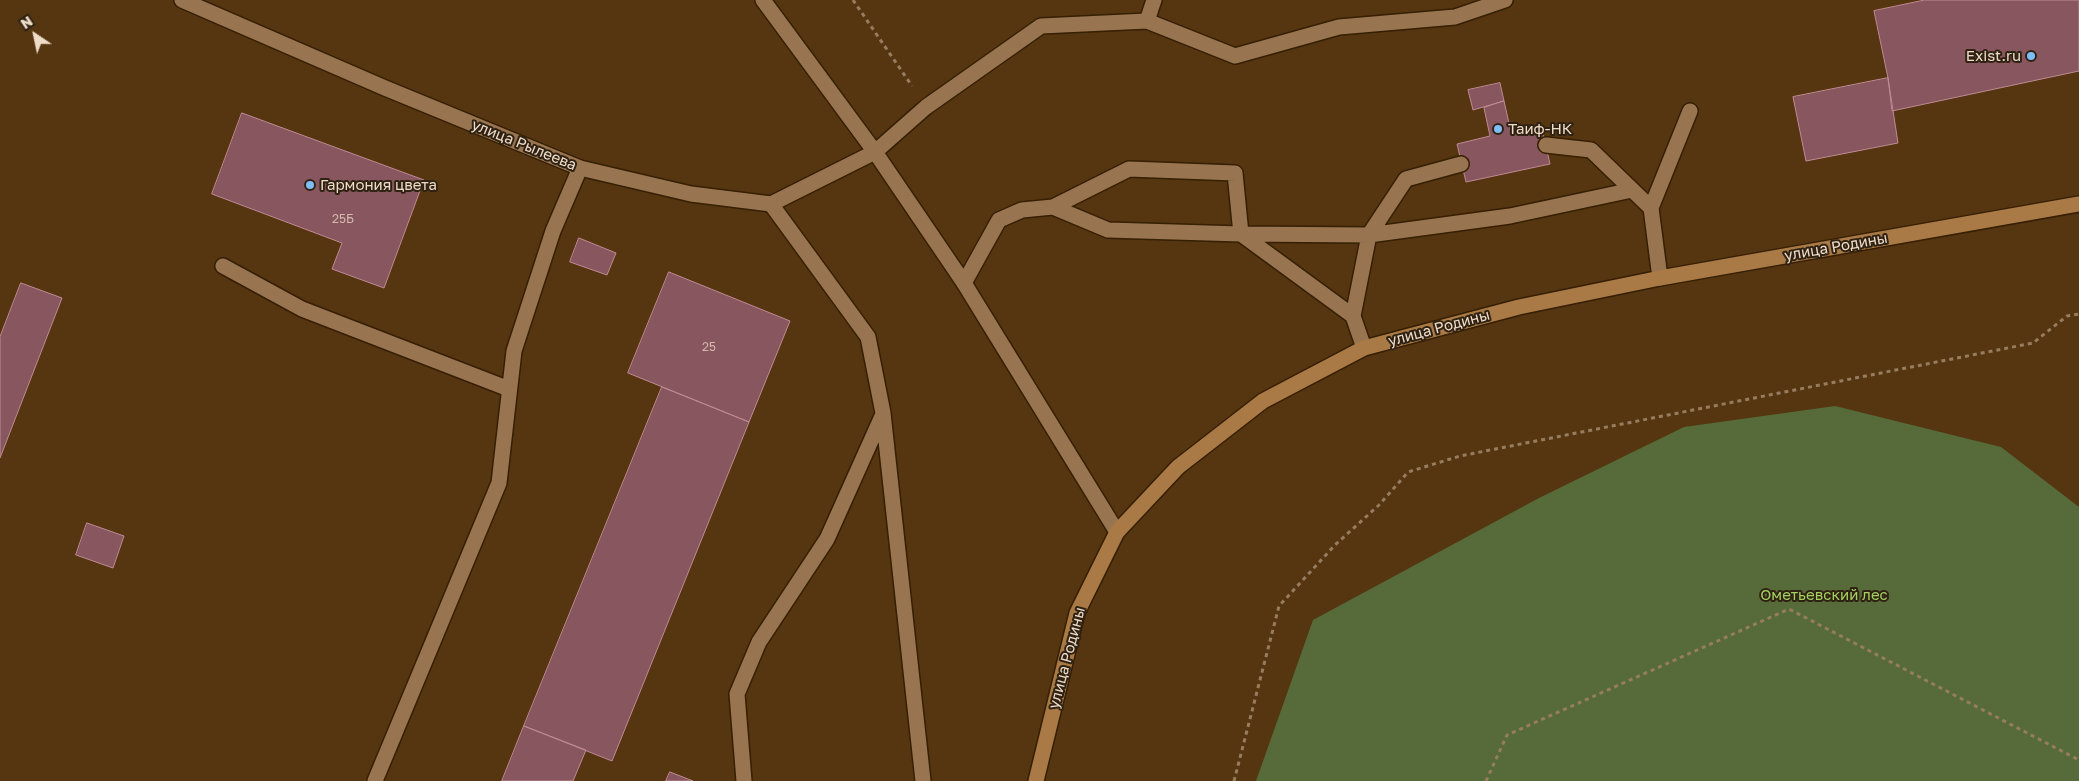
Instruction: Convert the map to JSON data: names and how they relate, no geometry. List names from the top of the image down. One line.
{"streets":{"street":["улица Рылеева","улица Родины"]},"parks":["Ометьевский лес"],"places":["Exist.ru","Таиф-НК","Гармония цвета"],"house_numbers":["25Б","25"],"north":"top left"}
